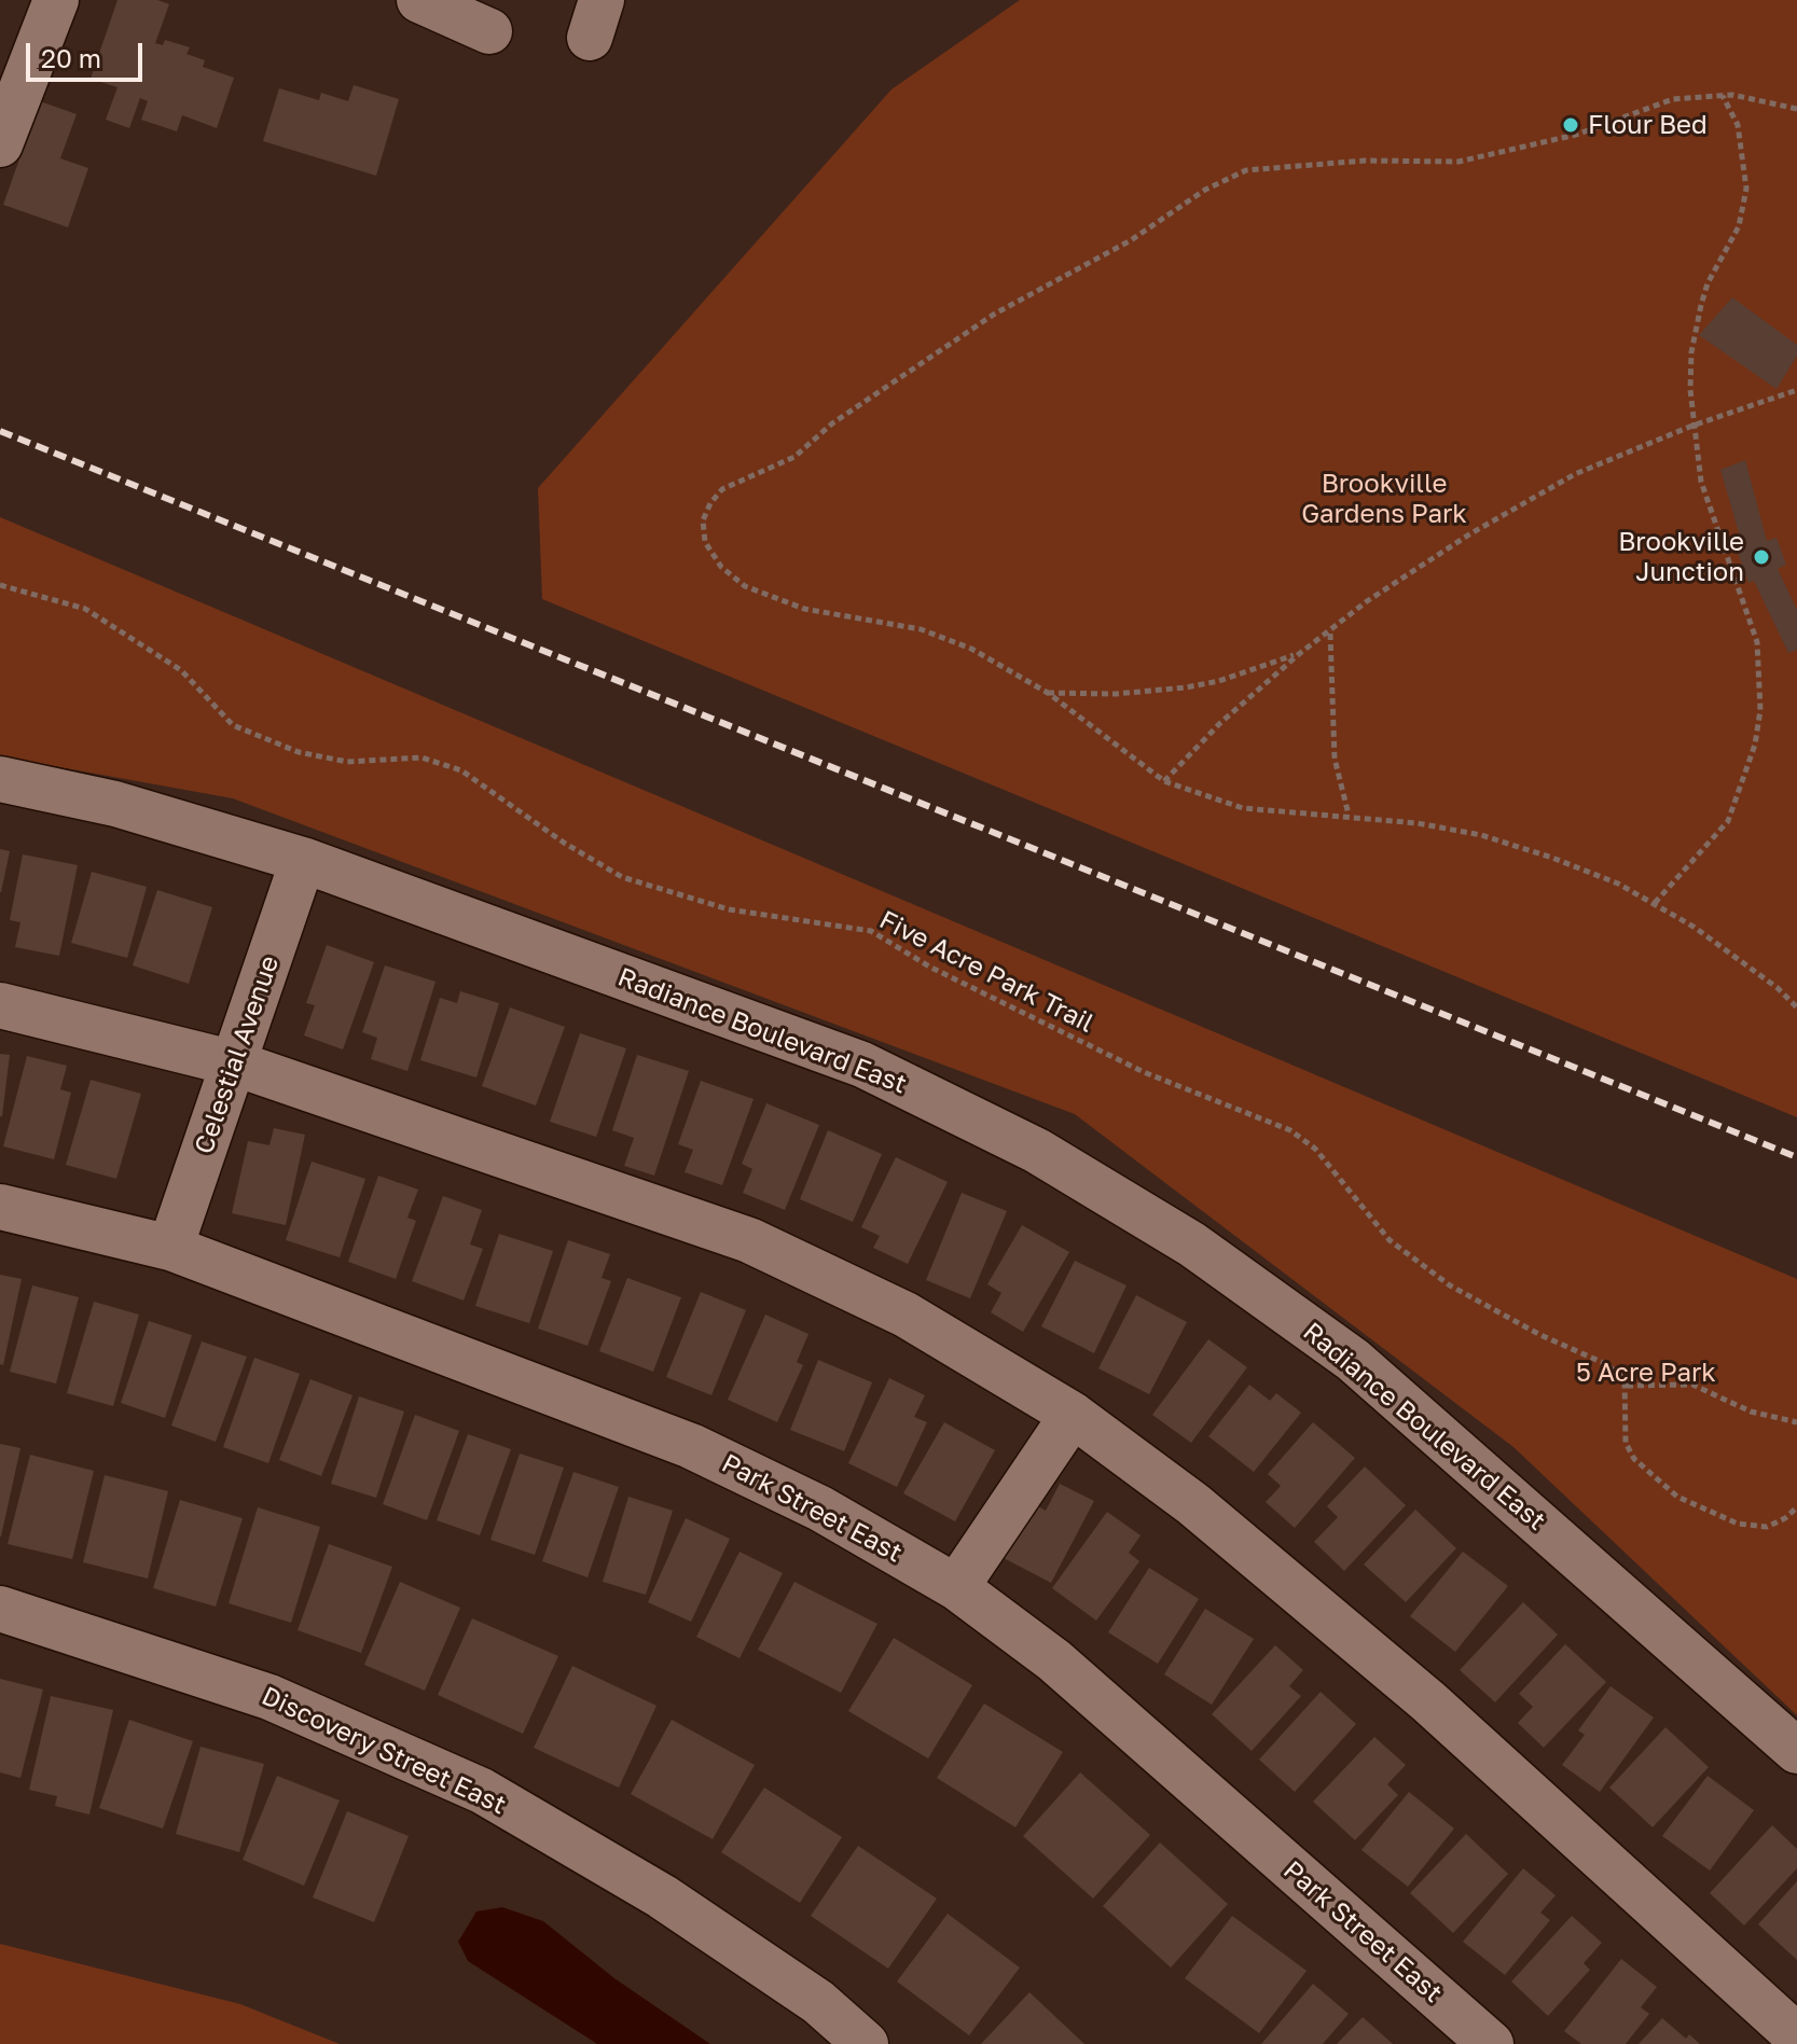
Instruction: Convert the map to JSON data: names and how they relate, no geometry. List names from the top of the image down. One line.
{"streets":{"street":["Radiance Boulevard East","Celestial Avenue","Park Street East","Discovery Street East"],"path":["Five Acre Park Trail"]},"crossings":[["Radiance Boulevard East","Celestial Avenue"],["Celestial Avenue","Park Street East"]],"parks":["Brookville Gardens Park","5 Acre Park"],"places":["Flour Bed","Brookville Junction"],"scale_bar":"20 m"}
